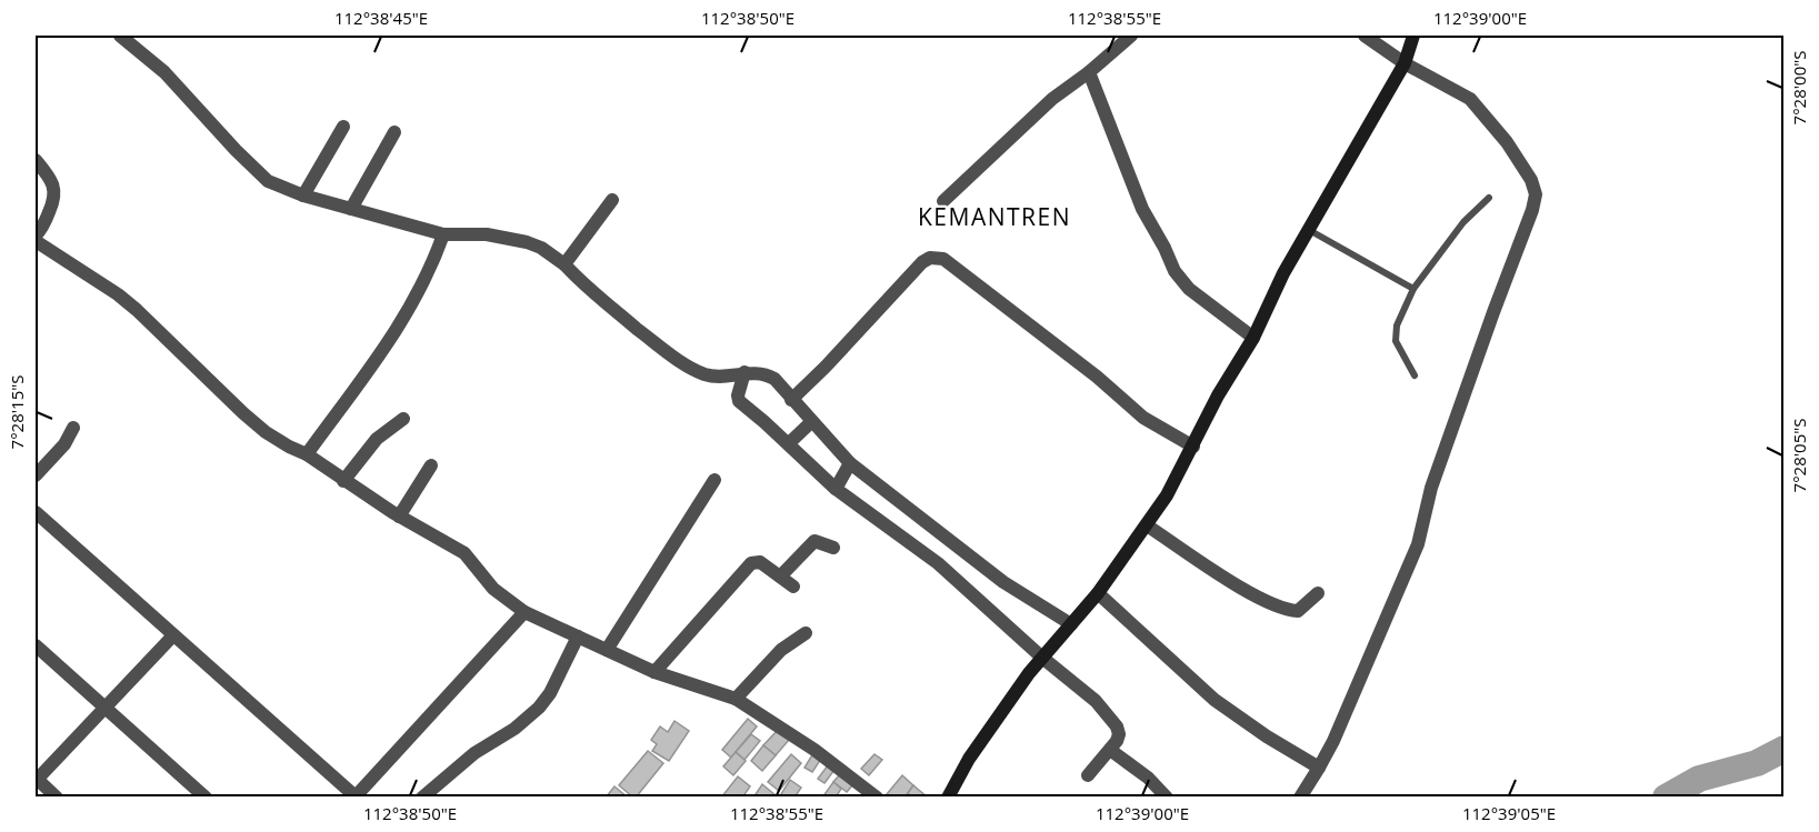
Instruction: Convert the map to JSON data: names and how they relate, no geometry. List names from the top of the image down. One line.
{"districts":["KEMANTREN"],"coordinates":["112°38'45\"E","112°38'50\"E","112°38'55\"E","112°39'00\"E","7°28'00\"S","7°28'15\"S","7°28'05\"S","112°39'05\"E"]}
